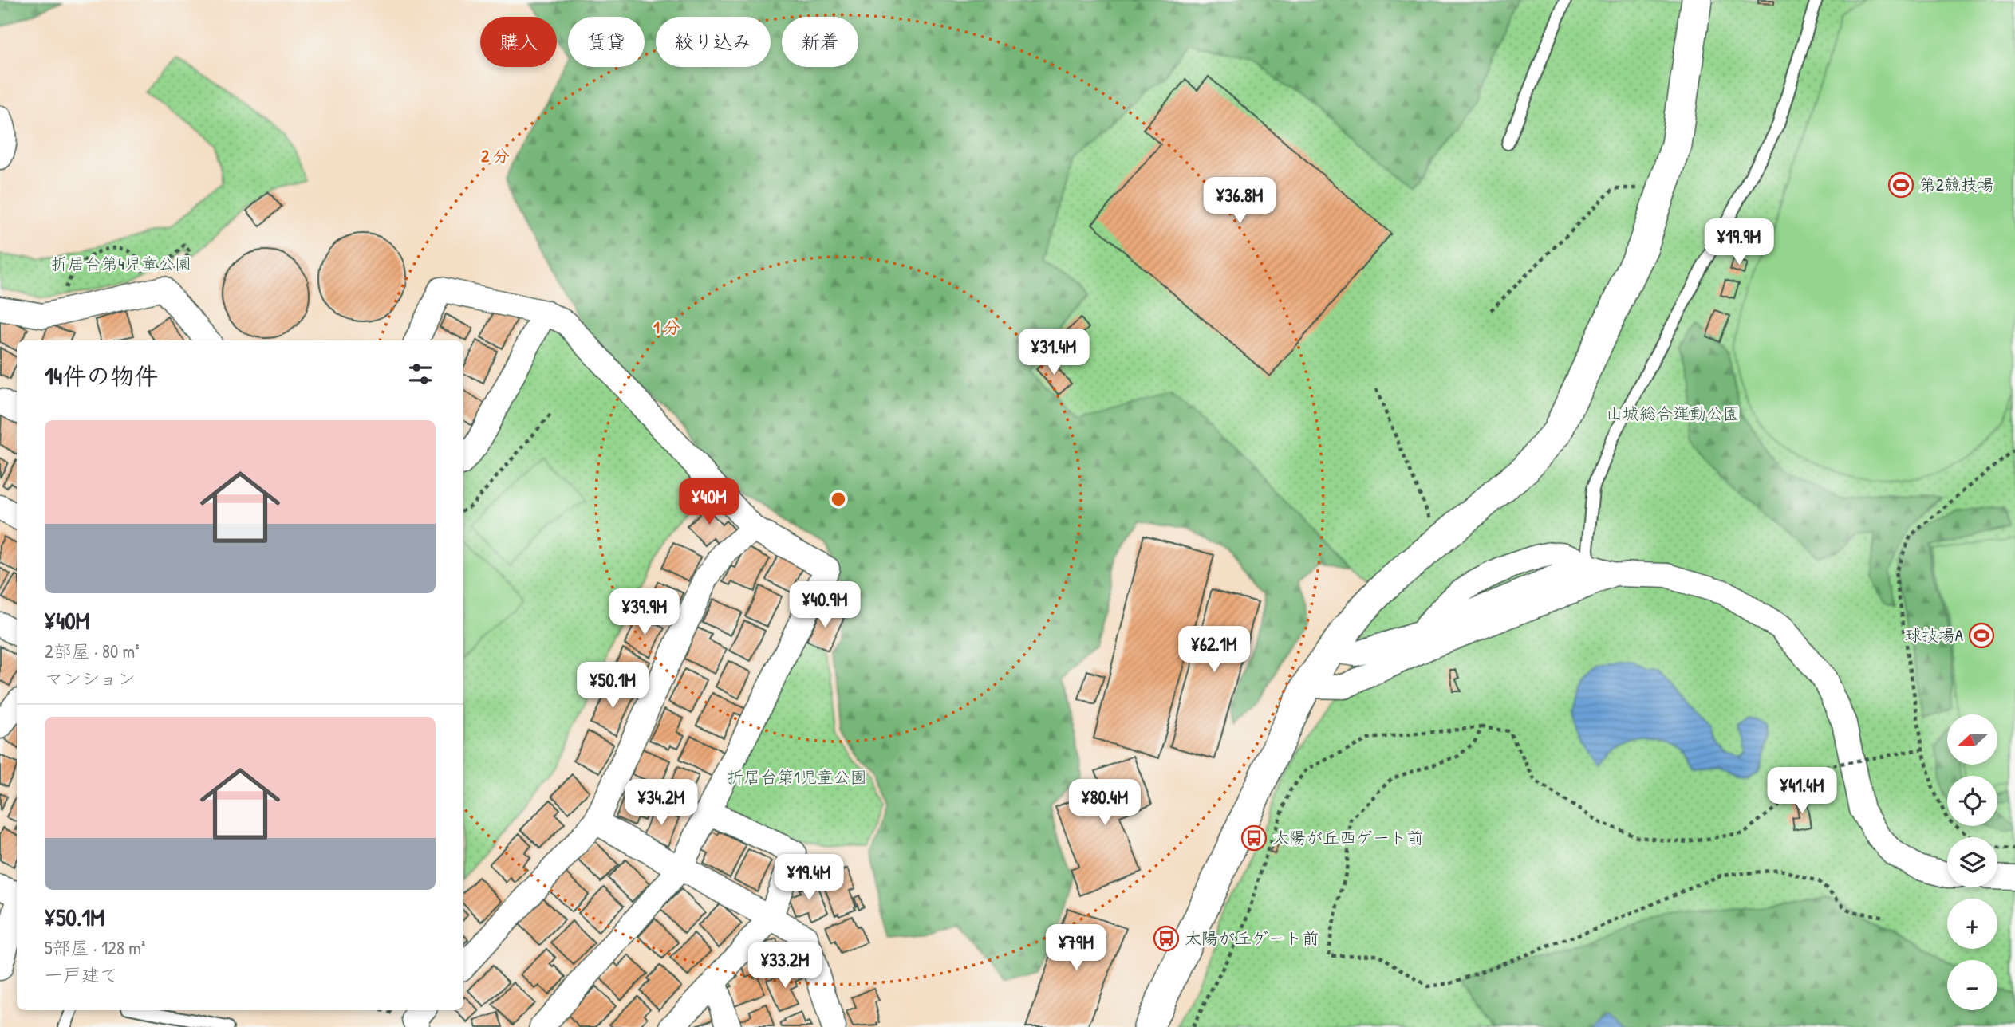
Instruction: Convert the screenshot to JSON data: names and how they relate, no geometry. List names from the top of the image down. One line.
{"parks":["折居台第4児童公園","山城総合運動公園","折居台第1児童公園"],"places":{"sports":["第2競技場","球技場A"],"bus stop":["太陽が丘西ゲート前","太陽が丘ゲート前"]},"north":"left","page":{"chip":["購入","賃貸","絞り込み","新着"],"price":["¥36.8M","¥19.9M","¥31.4M","¥40M","¥40.9M","¥39.9M","¥62.1M","¥50.1M","¥41.4M","¥34.2M","¥80.4M","¥19.4M","¥79M","¥33.2M"],"heading":"14件の物件","list":[{"name":"¥40M","note":"2部屋 · 80 m² · マンション"},{"name":"¥50.1M","note":"5部屋 · 128 m² · 一戸建て"}],"map_buttons":["+","−"]},"rings":["2 分","1 分"]}
